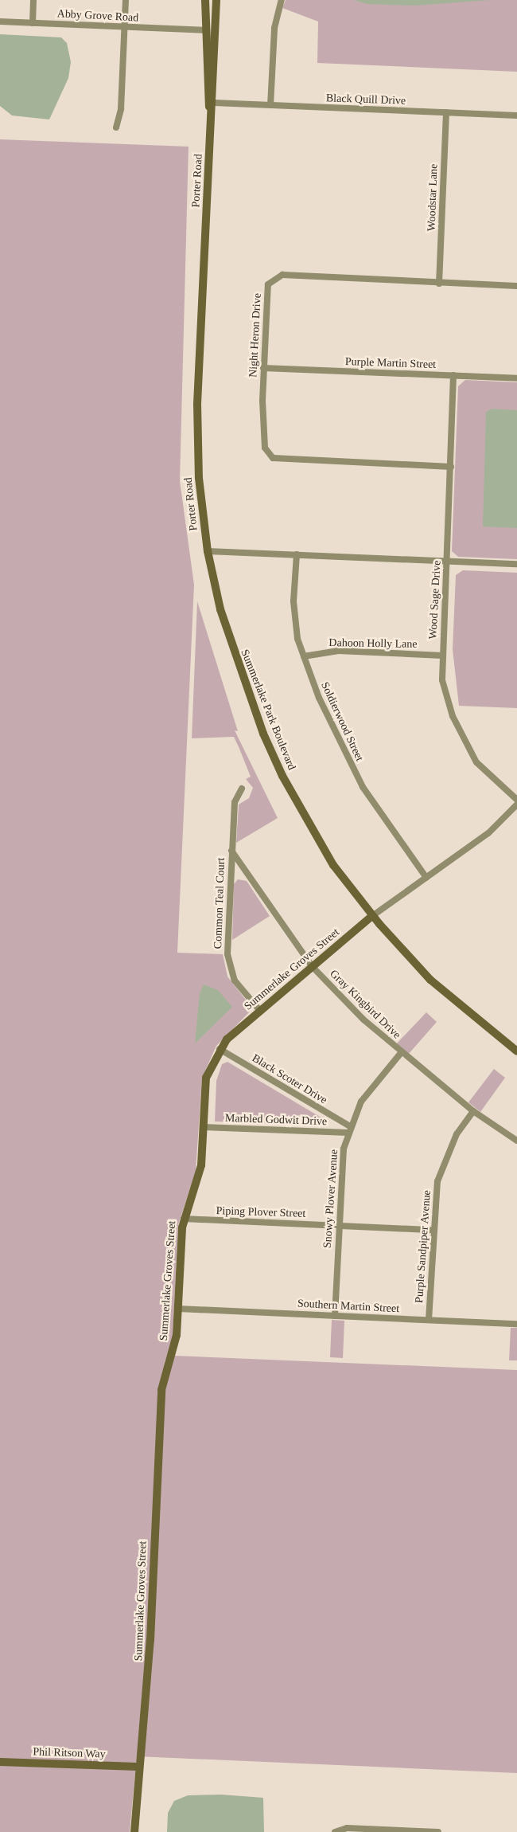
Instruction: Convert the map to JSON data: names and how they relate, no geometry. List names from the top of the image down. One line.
{"streets":{"main road":["Porter Road","Summerlake Park Boulevard","Summerlake Groves Street","Phil Ritson Way"],"street":["Abby Grove Road","Black Quill Drive","Woodstar Lane","Night Heron Drive","Purple Martin Street","Wood Sage Drive","Dahoon Holly Lane","Soldierwood Street","Common Teal Court","Gray Kingbird Drive","Black Scoter Drive","Marbled Godwit Drive","Snowy Plover Avenue","Piping Plover Street","Purple Sandpiper Avenue","Southern Martin Street"]},"crossings":[["Abby Grove Road","Porter Road"],["Black Quill Drive","Porter Road"],["Black Quill Drive","Woodstar Lane"],["Porter Road","Summerlake Park Boulevard"],["Woodstar Lane","Night Heron Drive"],["Night Heron Drive","Purple Martin Street"],["Night Heron Drive","Wood Sage Drive"],["Purple Martin Street","Wood Sage Drive"],["Wood Sage Drive","Dahoon Holly Lane"],["Dahoon Holly Lane","Soldierwood Street"],["Summerlake Park Boulevard","Summerlake Groves Street"],["Soldierwood Street","Summerlake Groves Street"],["Common Teal Court","Summerlake Groves Street"],["Common Teal Court","Gray Kingbird Drive"],["Summerlake Groves Street","Gray Kingbird Drive"],["Summerlake Groves Street","Black Scoter Drive"],["Summerlake Groves Street","Marbled Godwit Drive"],["Summerlake Groves Street","Piping Plover Street"],["Summerlake Groves Street","Southern Martin Street"],["Summerlake Groves Street","Phil Ritson Way"],["Gray Kingbird Drive","Snowy Plover Avenue"],["Gray Kingbird Drive","Purple Sandpiper Avenue"],["Black Scoter Drive","Snowy Plover Avenue"],["Marbled Godwit Drive","Snowy Plover Avenue"],["Snowy Plover Avenue","Piping Plover Street"],["Snowy Plover Avenue","Southern Martin Street"],["Piping Plover Street","Purple Sandpiper Avenue"],["Purple Sandpiper Avenue","Southern Martin Street"]]}
